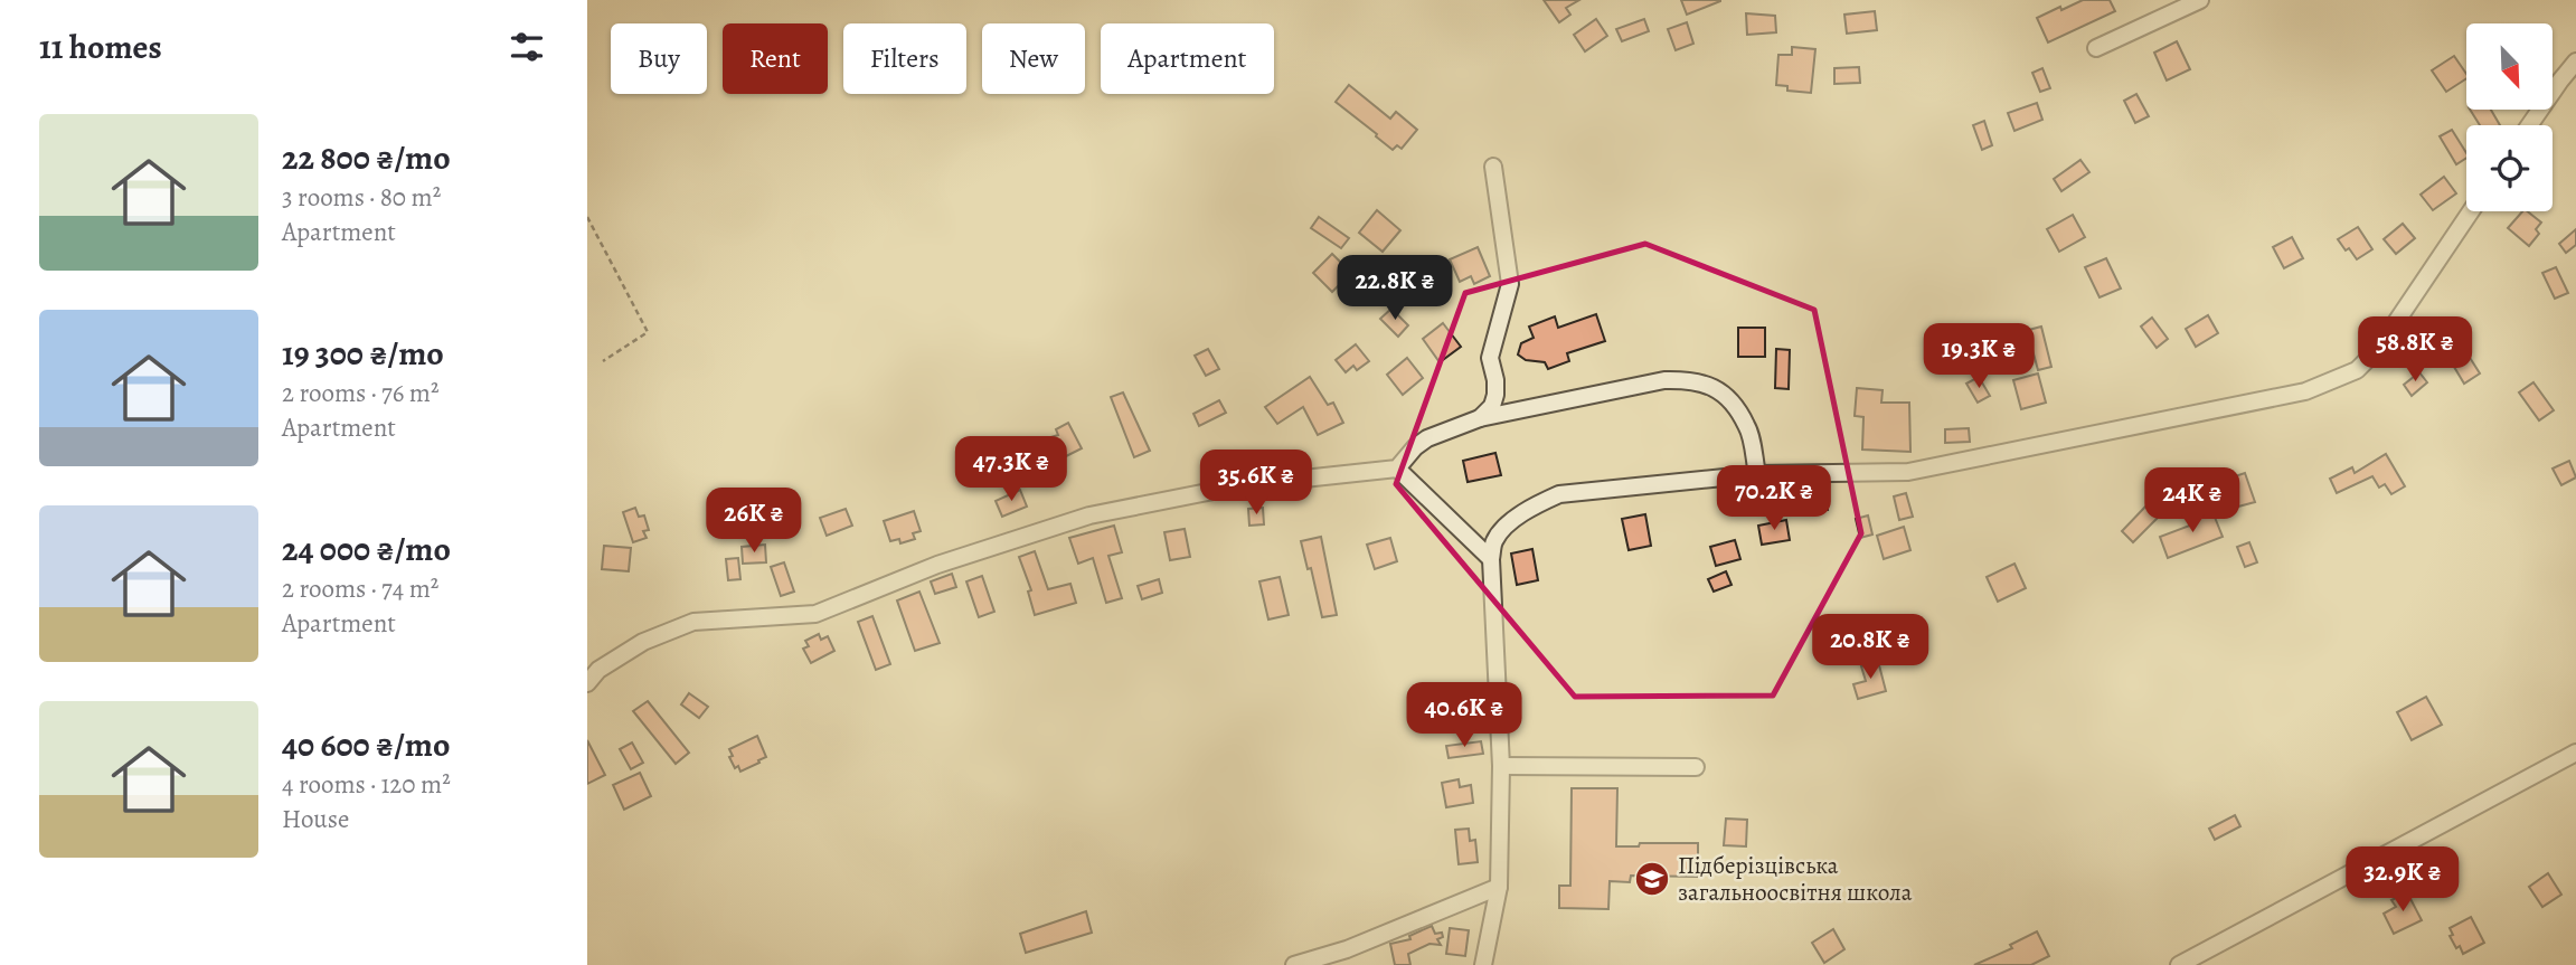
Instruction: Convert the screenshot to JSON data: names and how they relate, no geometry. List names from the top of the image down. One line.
{"places":{"school or university":["Підберізцівська загальноосвітня школа"]},"north":"bottom right","page":{"heading":"11 homes","chip":["Buy","Rent","Filters","New","Apartment"],"list":[{"name":"22 800 ₴/mo","note":"3 rooms · 80 m² · Apartment"},{"name":"19 300 ₴/mo","note":"2 rooms · 76 m² · Apartment"},{"name":"24 000 ₴/mo","note":"2 rooms · 74 m² · Apartment"},{"name":"40 600 ₴/mo","note":"4 rooms · 120 m² · House"}],"price":["22.8K ₴","58.8K ₴","19.3K ₴","47.3K ₴","35.6K ₴","70.2K ₴","24K ₴","26K ₴","20.8K ₴","40.6K ₴","32.9K ₴"]}}
